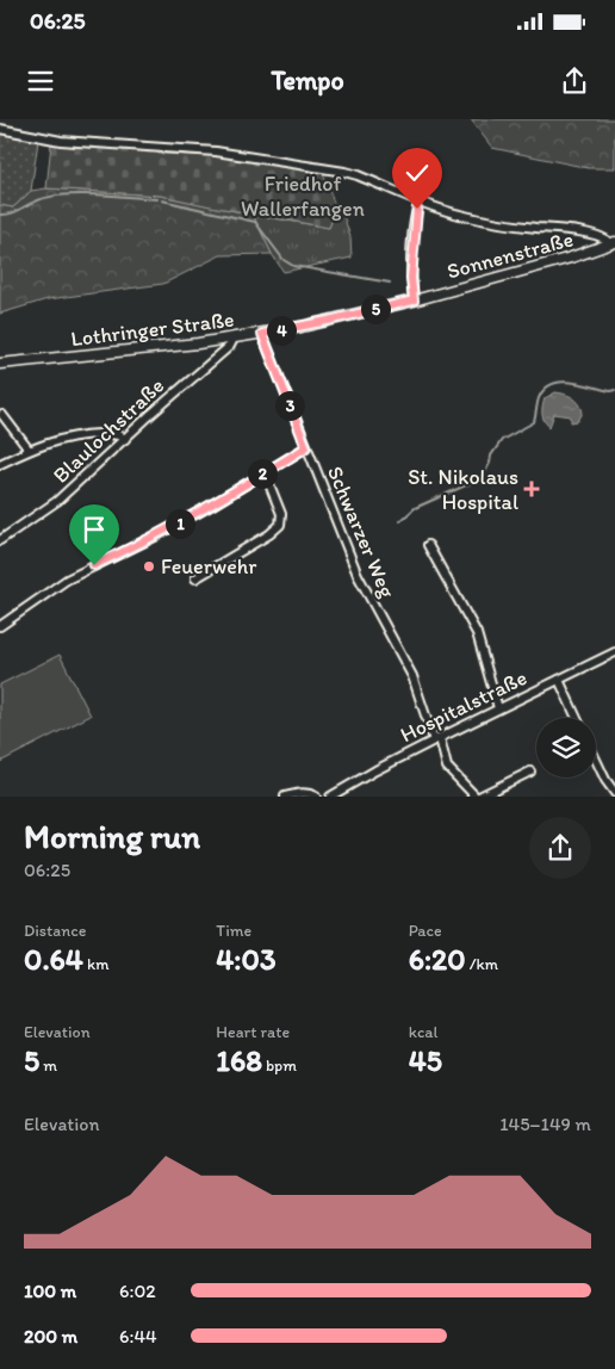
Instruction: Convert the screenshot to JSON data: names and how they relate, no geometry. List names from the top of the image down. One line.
{"streets":{"street":["Sonnenstraße","Lothringer Straße","Blaulochstraße","Schwarzer Weg","Hospitalstraße"]},"crossings":[["Sonnenstraße","Lothringer Straße"],["Lothringer Straße","Blaulochstraße"],["Lothringer Straße","Schwarzer Weg"],["Schwarzer Weg","Hospitalstraße"]],"parks":["Friedhof Wallerfangen"],"places":{"health":["St. Nikolaus Hospital"],"other":["Feuerwehr"]},"page":{"status":"06:25","header":"Tempo","pins":["5","4","3","2","1"],"heading":["Morning run","06:25"],"stats":[["Distance","0.64 km"],["Time","4:03"],["Pace","6:20 /km"],["Elevation","5 m"],["Heart rate","168 bpm"],["kcal","45"]],"chart":["Elevation","145–149 m"],"list":[{"name":"100 m","note":"6:02"},{"name":"200 m","note":"6:44"}]}}
